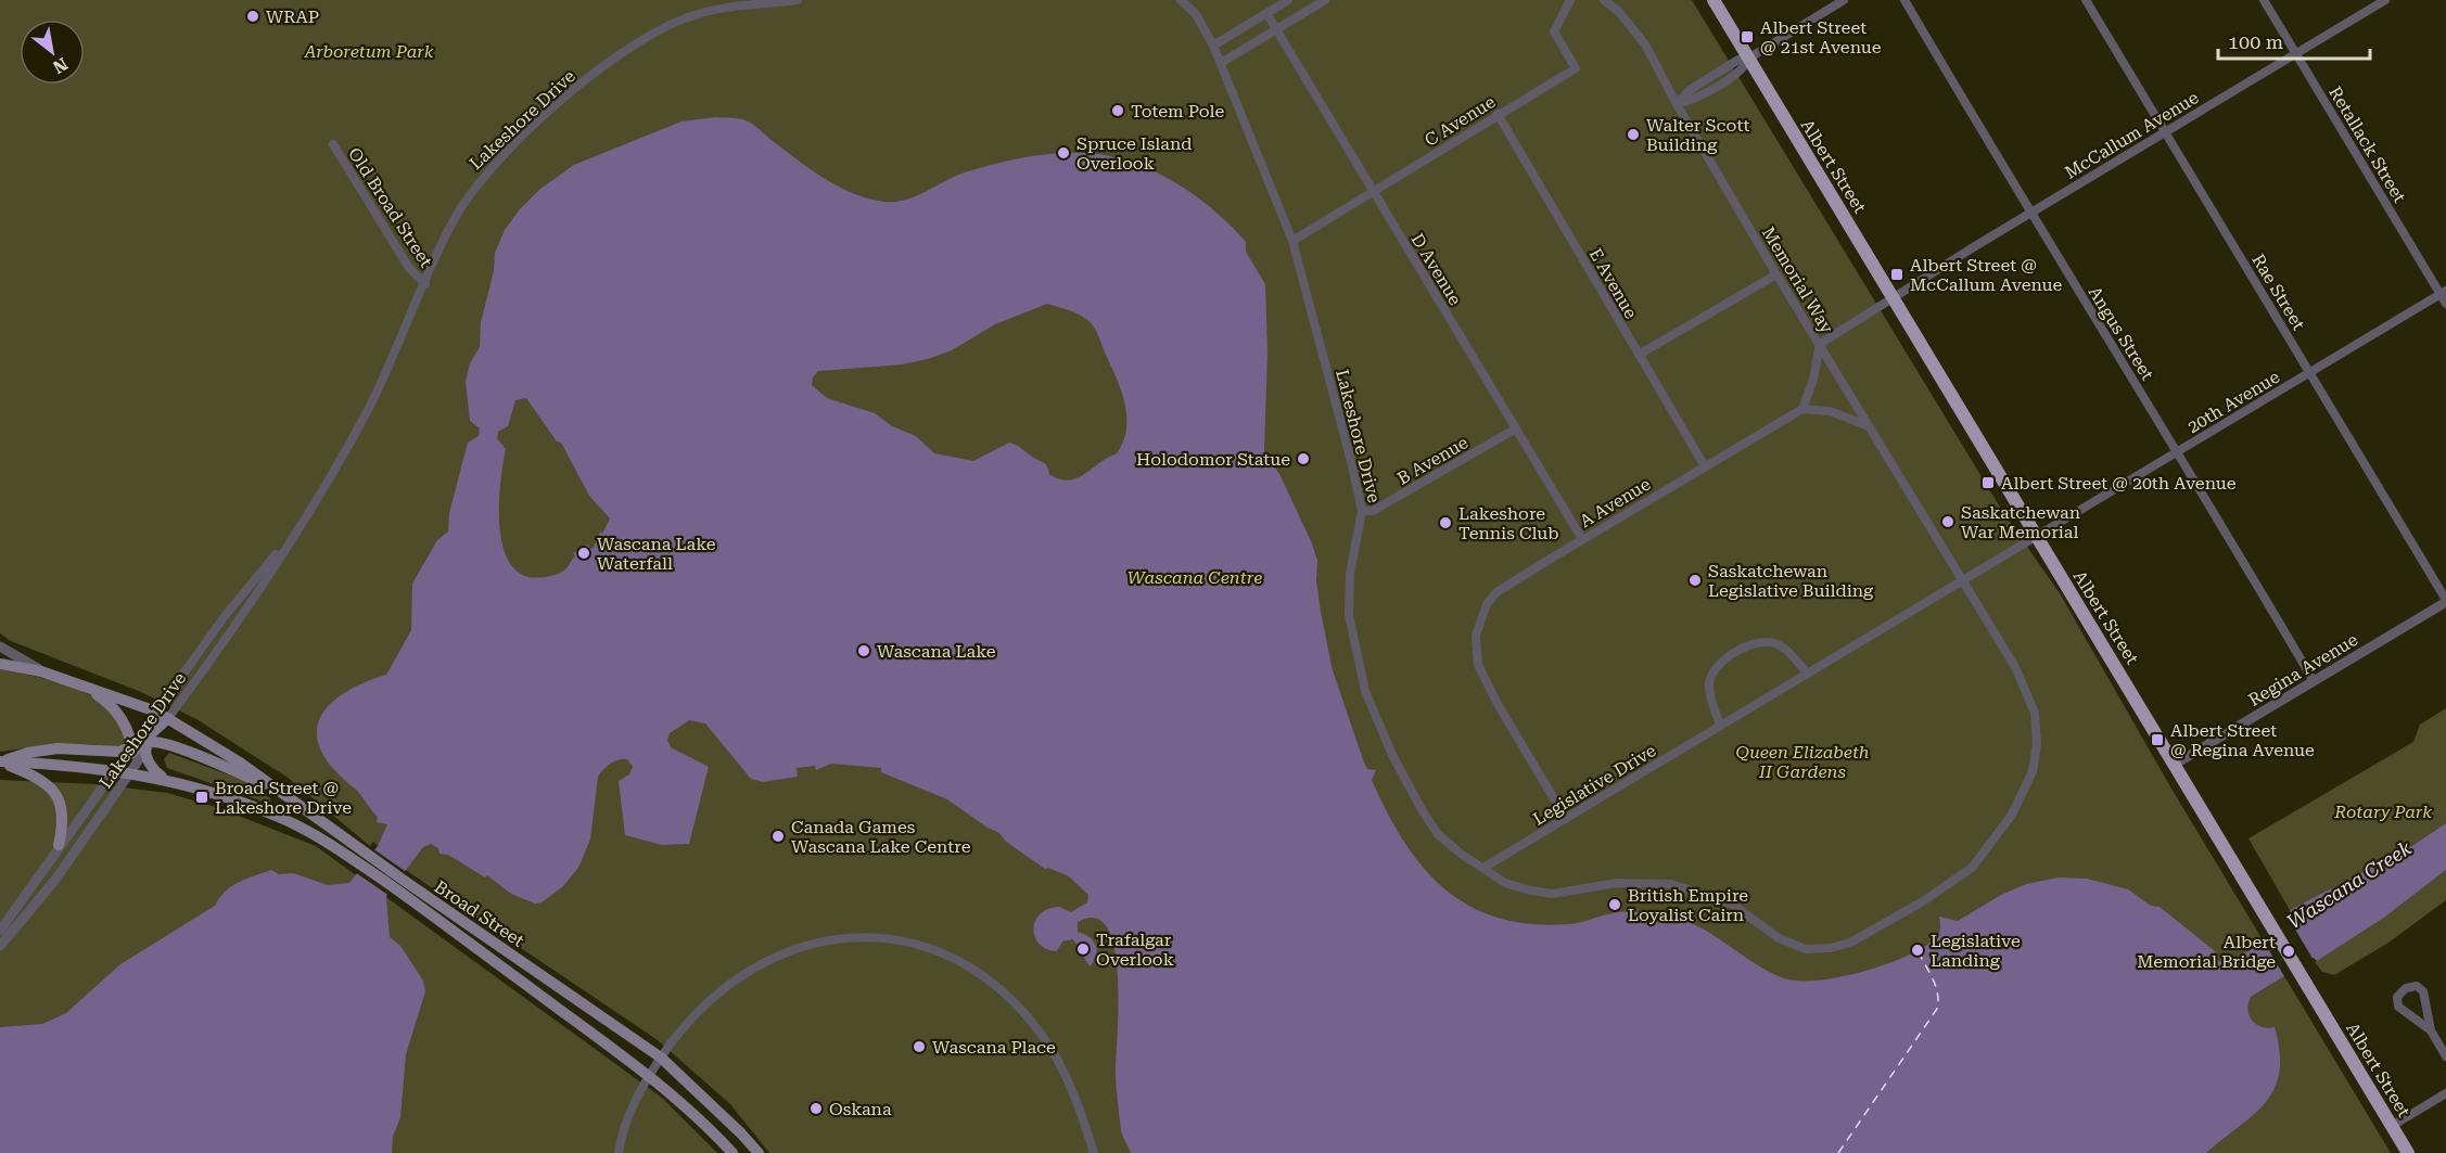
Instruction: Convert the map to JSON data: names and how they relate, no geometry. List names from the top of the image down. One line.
{"streets":{"main road":["Albert Street","Broad Street"],"street":["Lakeshore Drive","C Avenue","McCallum Avenue","Retallack Street","Old Broad Street","D Avenue","Memorial Way","E Avenue","Rae Street","Angus Street","20th Avenue","B Avenue","A Avenue","Regina Avenue","Legislative Drive"]},"crossings":[["Lakeshore Drive","C Avenue"],["Lakeshore Drive","Old Broad Street"],["Lakeshore Drive","Memorial Way"],["Lakeshore Drive","B Avenue"],["Lakeshore Drive","Legislative Drive"],["Lakeshore Drive","Broad Street"],["C Avenue","D Avenue"],["C Avenue","E Avenue"],["McCallum Avenue","Retallack Street"],["McCallum Avenue","Albert Street"],["McCallum Avenue","Rae Street"],["McCallum Avenue","Angus Street"],["Retallack Street","20th Avenue"],["Albert Street","20th Avenue"],["Albert Street","Regina Avenue"],["Albert Street","Legislative Drive"],["D Avenue","B Avenue"],["D Avenue","A Avenue"],["Memorial Way","Legislative Drive"],["E Avenue","A Avenue"],["Rae Street","20th Avenue"],["Rae Street","Regina Avenue"],["Angus Street","20th Avenue"],["Angus Street","Regina Avenue"],["20th Avenue","Legislative Drive"],["A Avenue","Legislative Drive"]],"water":["Wascana Creek"],"parks":["Arboretum Park","Wascana Centre","Queen Elizabeth II Gardens","Rotary Park"],"places":{"other":["WRAP","Totem Pole","Walter Scott Building","Spruce Island Overlook","Holodomor Statue","Saskatchewan War Memorial","Lakeshore Tennis Club","Wascana Lake Waterfall","Saskatchewan Legislative Building","Wascana Lake","Canada Games Wascana Lake Centre","British Empire Loyalist Cairn","Trafalgar Overlook","Legislative Landing","Albert Memorial Bridge","Wascana Place","Oskana"],"transit":["Albert Street @ 21st Avenue","Albert Street @ McCallum Avenue","Albert Street @ 20th Avenue","Albert Street @ Regina Avenue","Broad Street @ Lakeshore Drive"]},"scale_bar":"100 m","north":"bottom right"}
